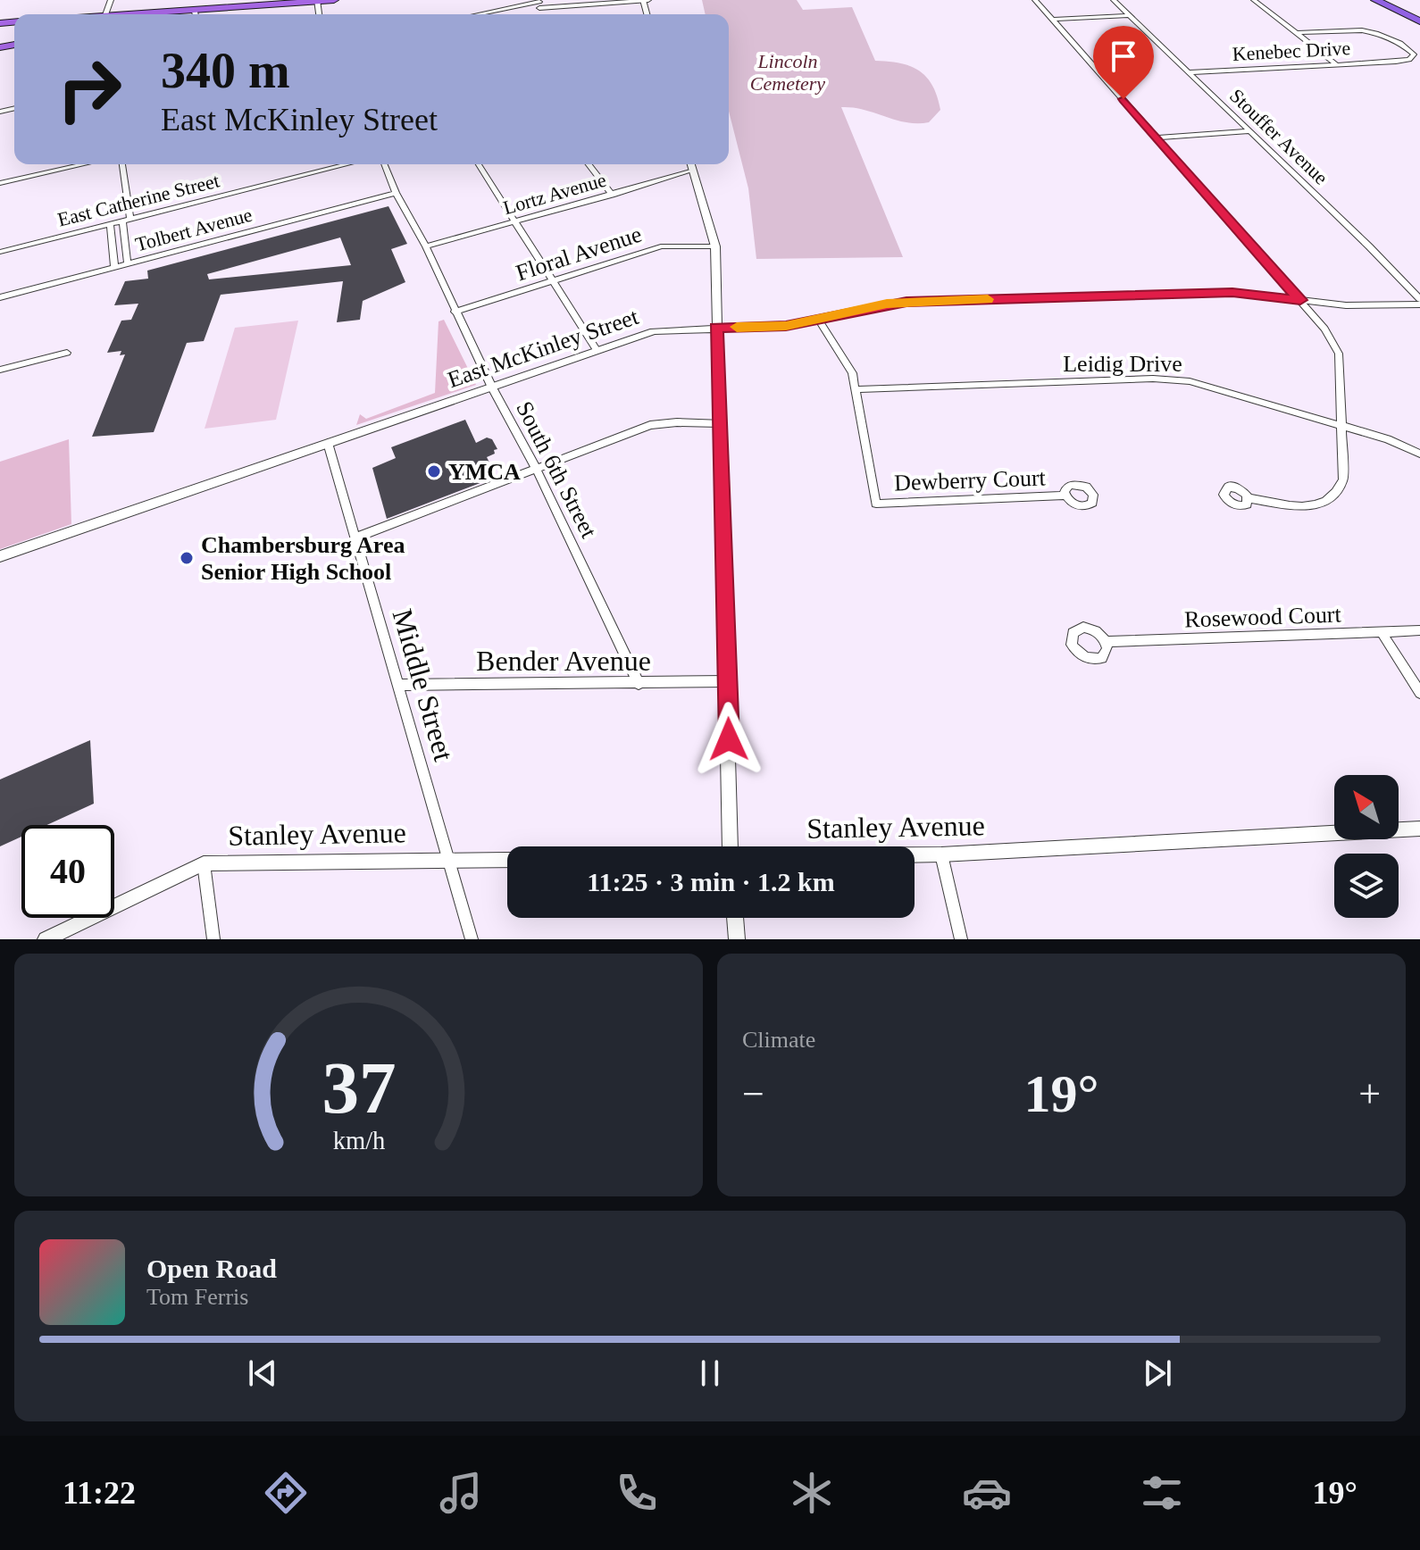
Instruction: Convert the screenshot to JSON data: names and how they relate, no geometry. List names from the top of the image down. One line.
{"streets":{"street":["Kenebec Drive","Stouffer Avenue","Lortz Avenue","East Catherine Street","Tolbert Avenue","Floral Avenue","East McKinley Street","Leidig Drive","South 6th Street","Dewberry Court","Rosewood Court","Bender Avenue","Middle Street","Stanley Avenue"]},"crossings":[["Kenebec Drive","Stouffer Avenue"],["Stouffer Avenue","East McKinley Street"],["Lortz Avenue","South 6th Street"],["Tolbert Avenue","South 6th Street"],["Floral Avenue","South 6th Street"],["East McKinley Street","South 6th Street"],["East McKinley Street","Middle Street"],["Leidig Drive","Dewberry Court"],["South 6th Street","Bender Avenue"],["Bender Avenue","Middle Street"],["Middle Street","Stanley Avenue"]],"parks":["Lincoln Cemetery"],"places":["YMCA","Chambersburg Area Senior High School"],"north":"top left","page":{"turn":["340 m","East McKinley Street"],"limit":"40","trip":"11:25 · 3 min · 1.2 km","tile":"Climate","heat":["−","19°","+"],"song":["Open Road","Tom Ferris"],"tabs":["11:22","19°"],"gauge":["37","km/h"]}}
